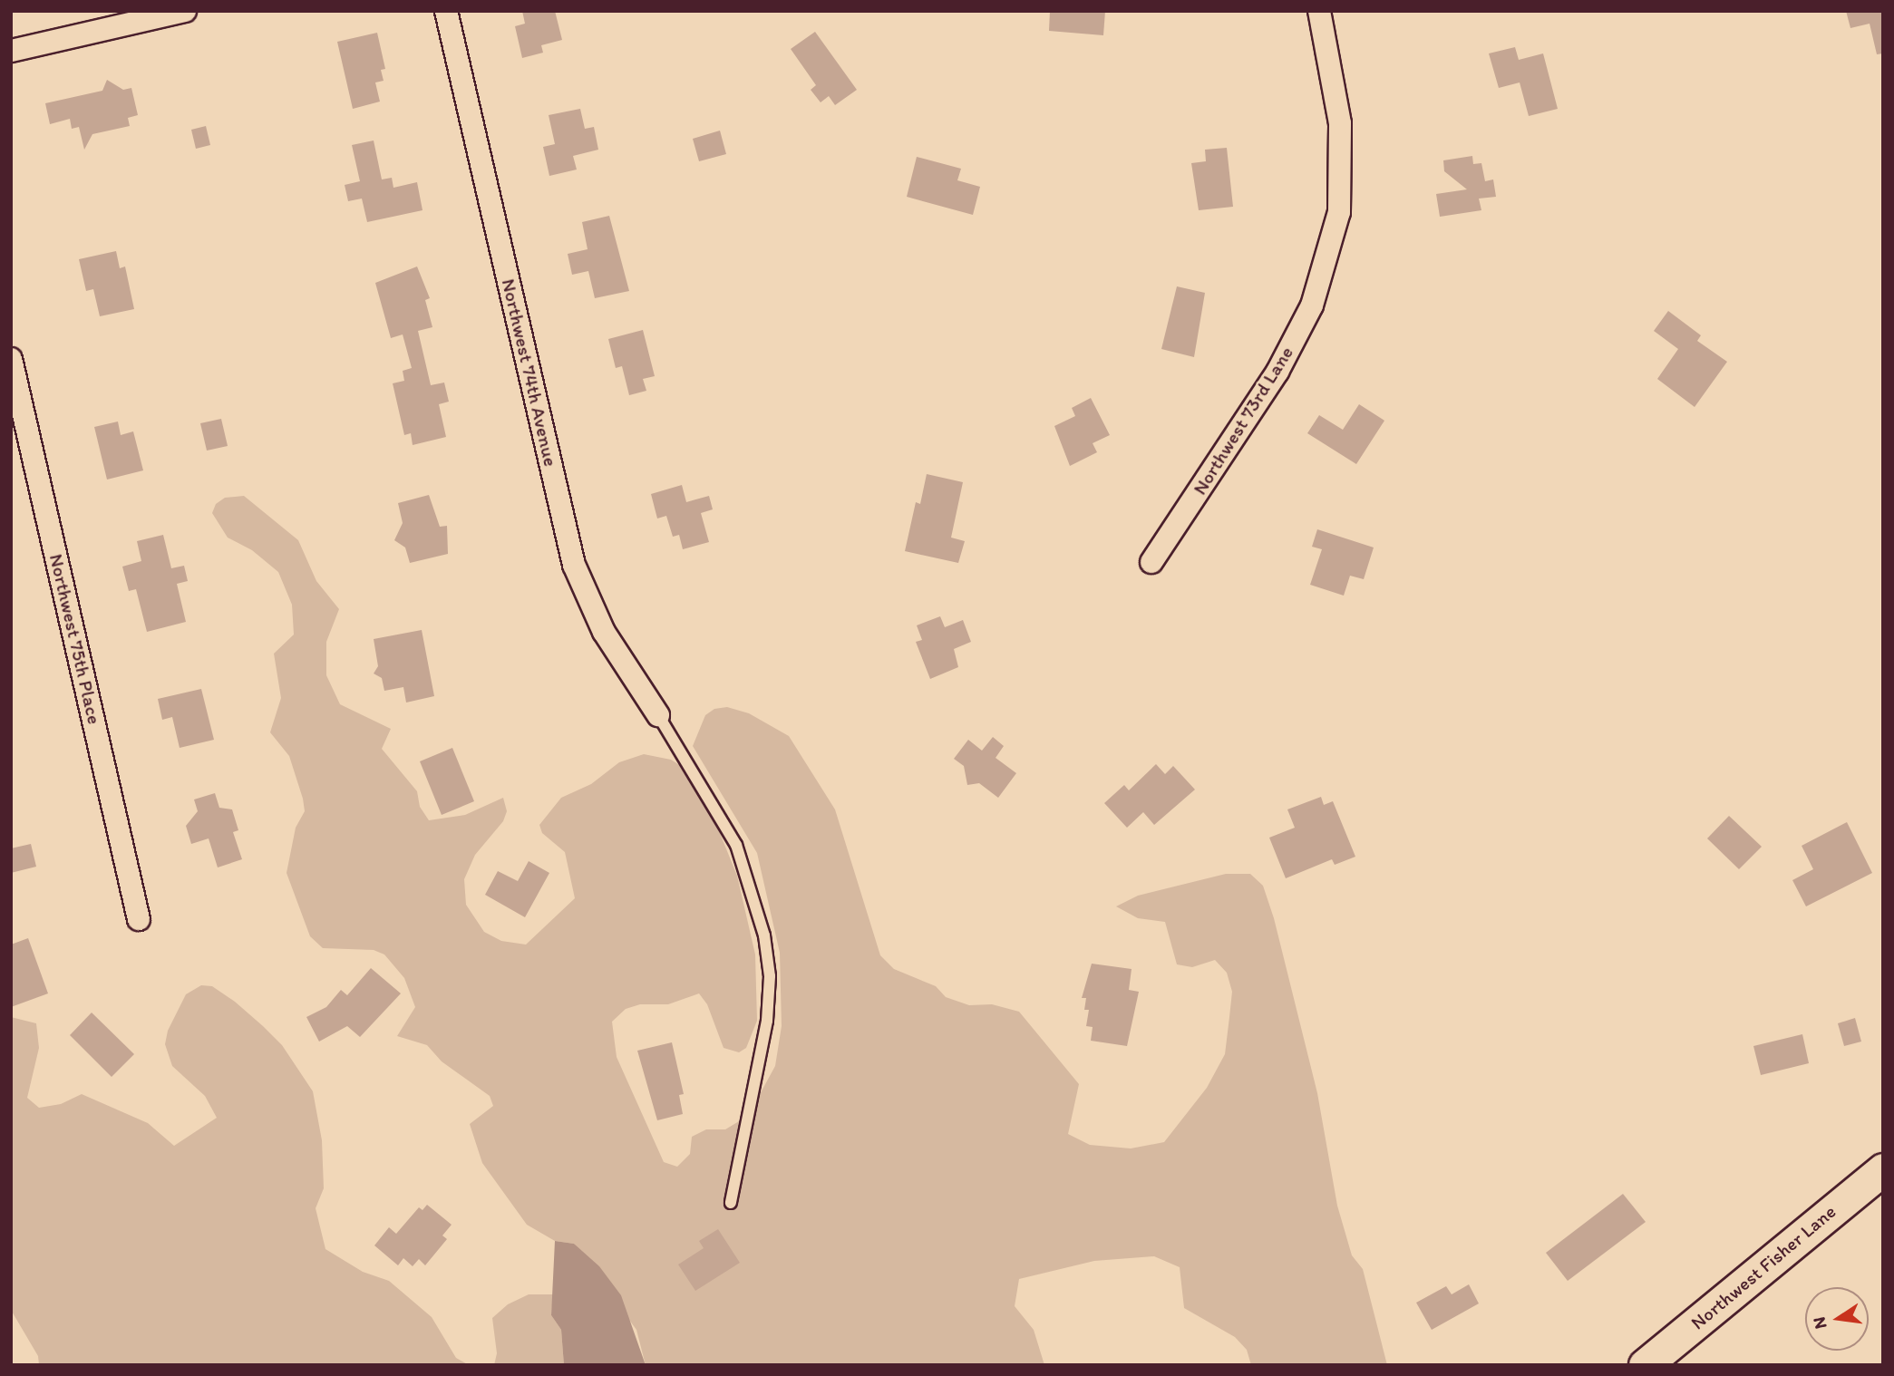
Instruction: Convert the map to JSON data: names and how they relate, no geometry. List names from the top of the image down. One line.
{"streets":{"street":["Northwest 74th Avenue","Northwest 73rd Lane","Northwest 75th Place","Northwest Fisher Lane"]},"north":"left"}
